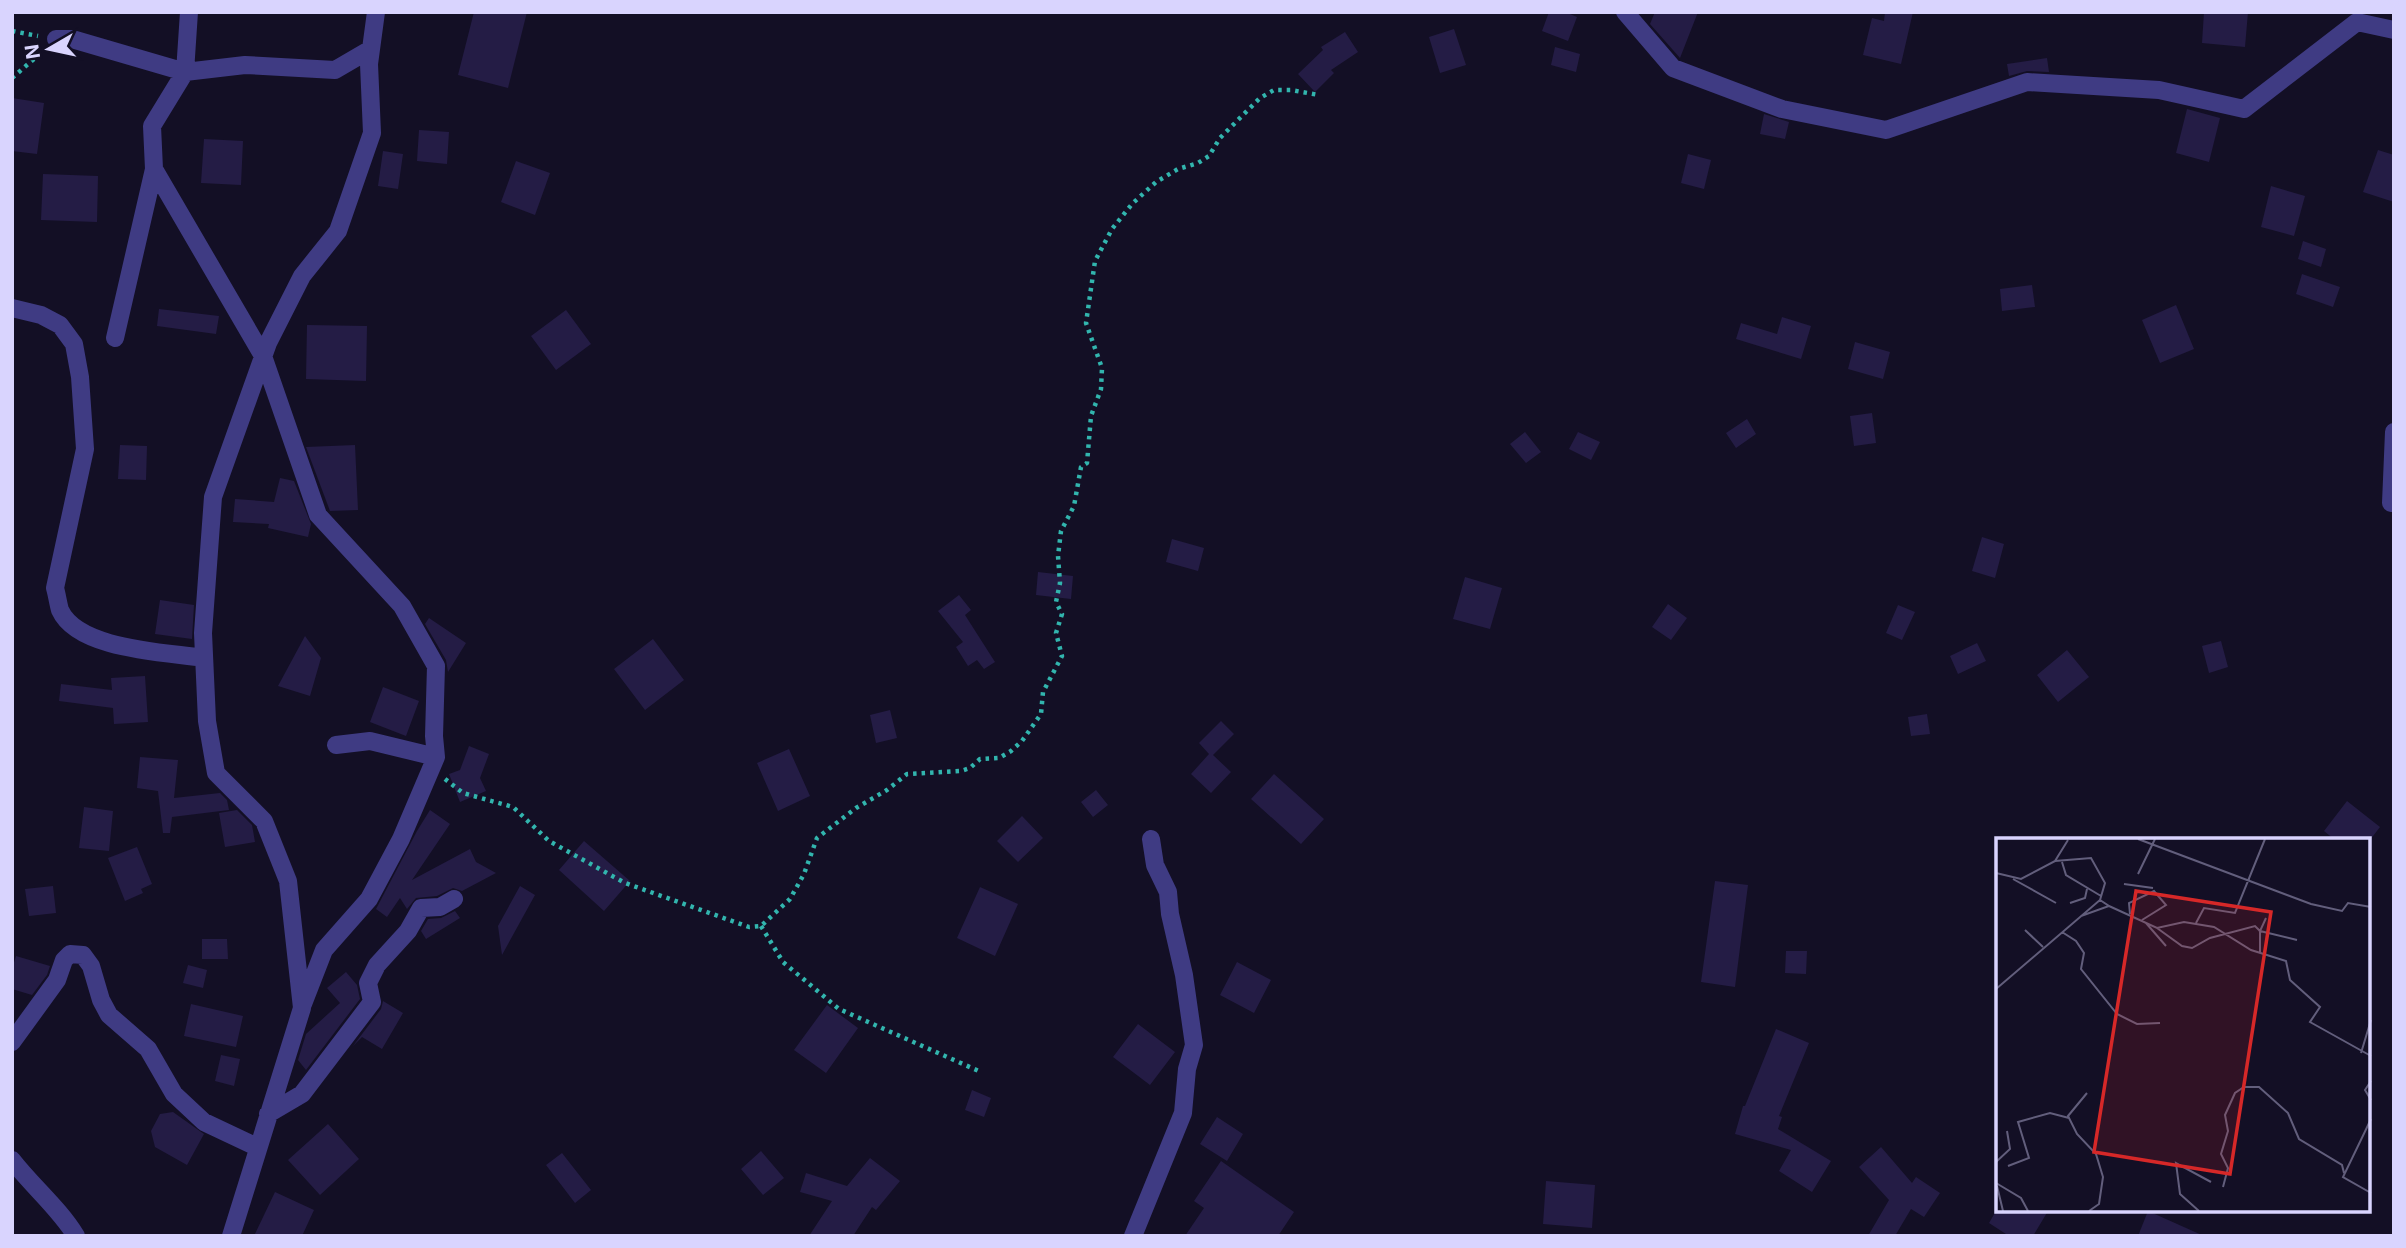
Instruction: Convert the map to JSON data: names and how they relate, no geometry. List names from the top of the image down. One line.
{"north":"left"}
